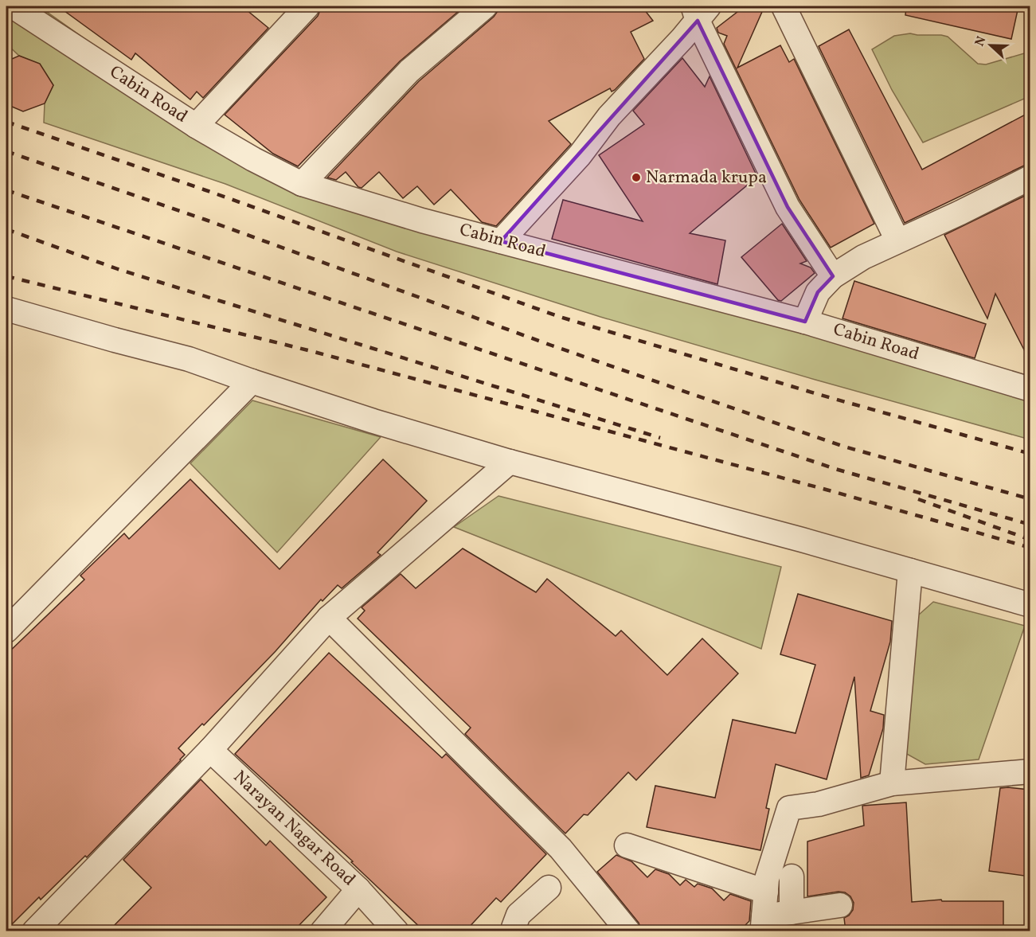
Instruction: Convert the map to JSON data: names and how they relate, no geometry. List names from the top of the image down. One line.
{"streets":{"street":["Cabin Road","Narayan Nagar Road"]},"places":["Narmada krupa"],"north":"left"}
